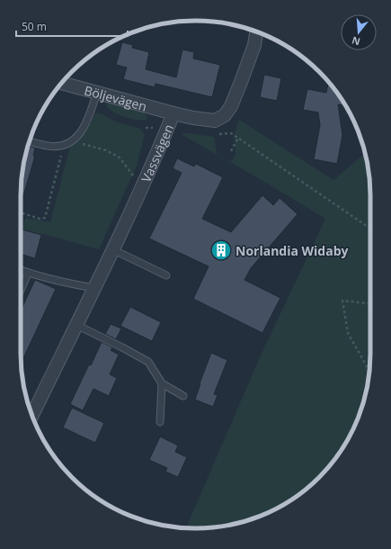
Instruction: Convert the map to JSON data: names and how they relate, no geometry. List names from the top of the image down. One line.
{"streets":{"street":["Böljevägen","Vassvägen"]},"crossings":[["Böljevägen","Vassvägen"]],"places":{"building":["Norlandia Widaby"]},"scale_bar":"50 m","north":"bottom"}
